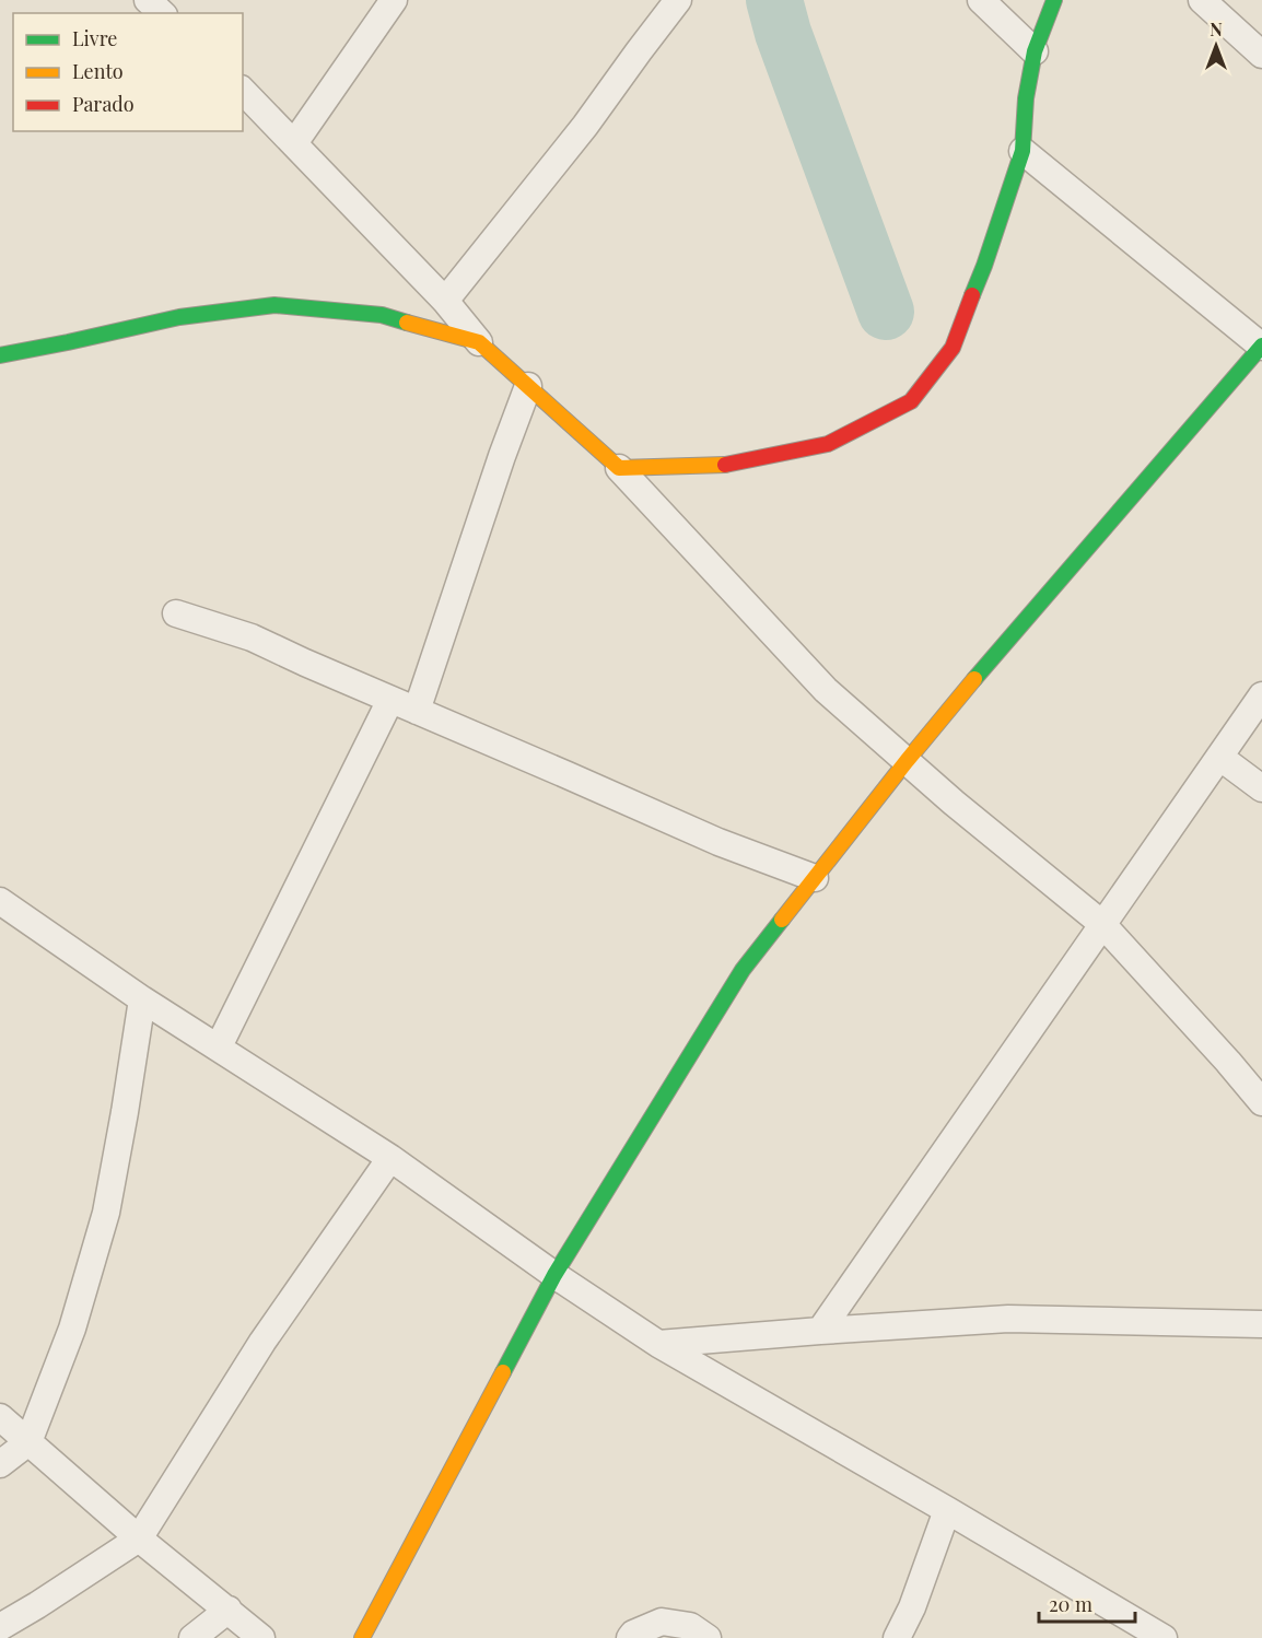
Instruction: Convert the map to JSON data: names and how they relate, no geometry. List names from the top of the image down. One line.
{"legend":["Livre","Lento","Parado"],"scale_bar":"20 m","north":"top"}
